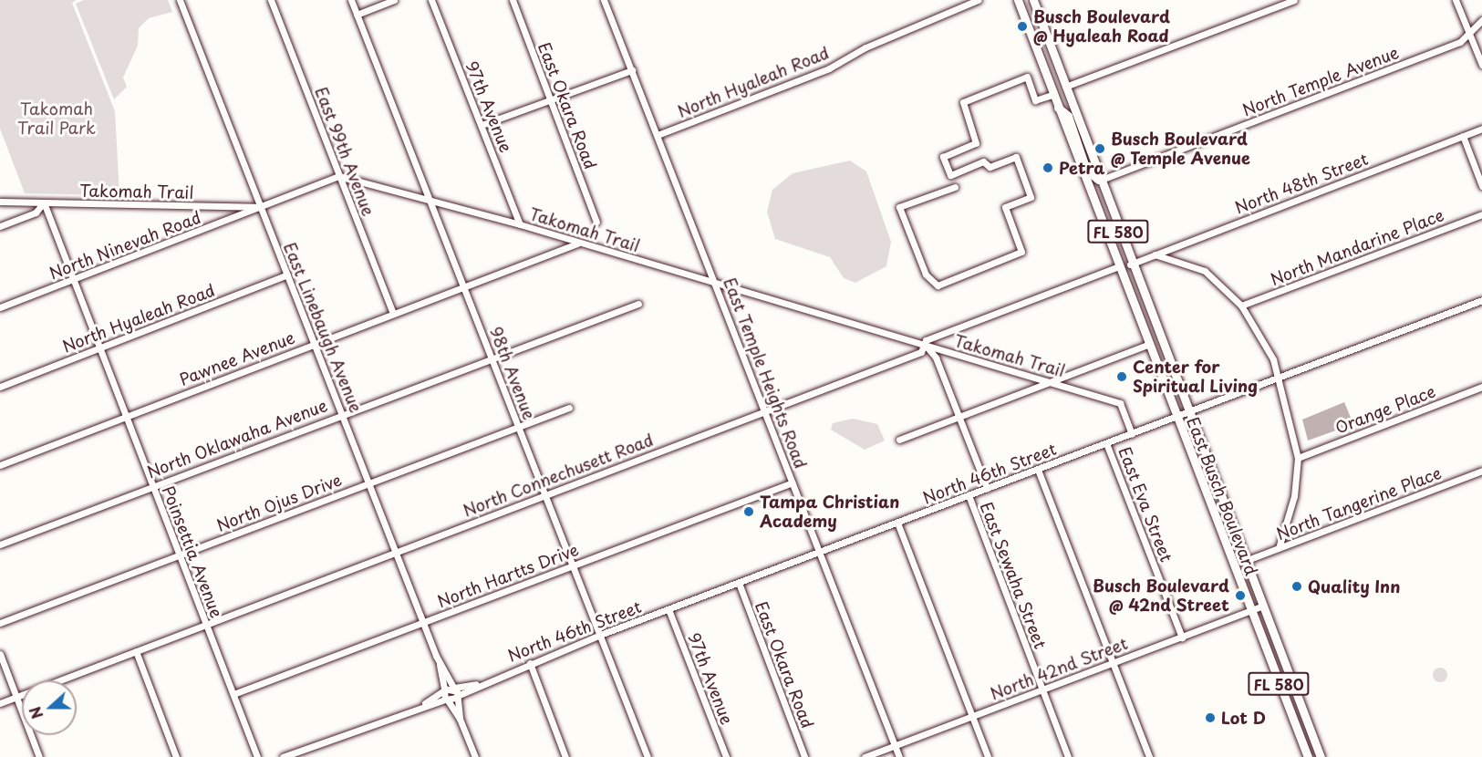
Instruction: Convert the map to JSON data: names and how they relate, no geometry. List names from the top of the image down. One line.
{"streets":{"main road":["FL 580","East Busch Boulevard"],"street":["North Temple Avenue","North Hyaleah Road","East Okara Road","97th Avenue","East 99th Avenue","North 48th Street","Takomah Trail","North Ninevah Road","North Mandarine Place","East Linebaugh Avenue","Pawnee Avenue","98th Avenue","East Temple Heights Road","Orange Place","North Oklawaha Avenue","North 46th Street","North Connechusett Road","North Ojus Drive","North Tangerine Place","East Eva Street","Poinsettia Avenue","North Hartts Drive","East Sewaha Street","North 42nd Street"]},"crossings":[["North Temple Avenue","East Busch Boulevard"],["North Hyaleah Road","East Linebaugh Avenue"],["North Hyaleah Road","East Temple Heights Road"],["North Hyaleah Road","Poinsettia Avenue"],["East Okara Road","North 46th Street"],["97th Avenue","Takomah Trail"],["97th Avenue","North 46th Street"],["East 99th Avenue","Takomah Trail"],["East 99th Avenue","Pawnee Avenue"],["North 48th Street","East Busch Boulevard"],["Takomah Trail","North Ninevah Road"],["Takomah Trail","East Linebaugh Avenue"],["Takomah Trail","Pawnee Avenue"],["Takomah Trail","98th Avenue"],["Takomah Trail","East Temple Heights Road"],["Takomah Trail","North 46th Street"],["Takomah Trail","North Connechusett Road"],["Takomah Trail","Poinsettia Avenue"],["Takomah Trail","East Sewaha Street"],["North Ninevah Road","East Linebaugh Avenue"],["North Ninevah Road","Poinsettia Avenue"],["East Linebaugh Avenue","Pawnee Avenue"],["East Linebaugh Avenue","North Oklawaha Avenue"],["East Linebaugh Avenue","North 46th Street"],["East Linebaugh Avenue","North Connechusett Road"],["East Linebaugh Avenue","North Ojus Drive"],["East Linebaugh Avenue","North Hartts Drive"],["Pawnee Avenue","98th Avenue"],["Pawnee Avenue","Poinsettia Avenue"],["98th Avenue","North Oklawaha Avenue"],["98th Avenue","North 46th Street"],["98th Avenue","North Connechusett Road"],["98th Avenue","North Ojus Drive"],["98th Avenue","North Hartts Drive"],["East Temple Heights Road","North 46th Street"],["East Temple Heights Road","North Connechusett Road"],["East Temple Heights Road","North Hartts Drive"],["East Temple Heights Road","North 42nd Street"],["North Oklawaha Avenue","Poinsettia Avenue"],["North 46th Street","East Busch Boulevard"],["North 46th Street","East Eva Street"],["North 46th Street","East Sewaha Street"],["North Connechusett Road","East Busch Boulevard"],["North Connechusett Road","Poinsettia Avenue"],["North Connechusett Road","East Sewaha Street"],["East Busch Boulevard","North Tangerine Place"],["East Busch Boulevard","North 42nd Street"],["North Ojus Drive","Poinsettia Avenue"],["East Eva Street","North 42nd Street"],["Poinsettia Avenue","North Hartts Drive"],["East Sewaha Street","North 42nd Street"]],"parks":["Takomah Trail Park"],"places":["Busch Boulevard @ Hyaleah Road","Busch Boulevard @ Temple Avenue","Petra","Center for Spiritual Living","Tampa Christian Academy","Quality Inn","Busch Boulevard @ 42nd Street","Lot D"],"north":"left"}
